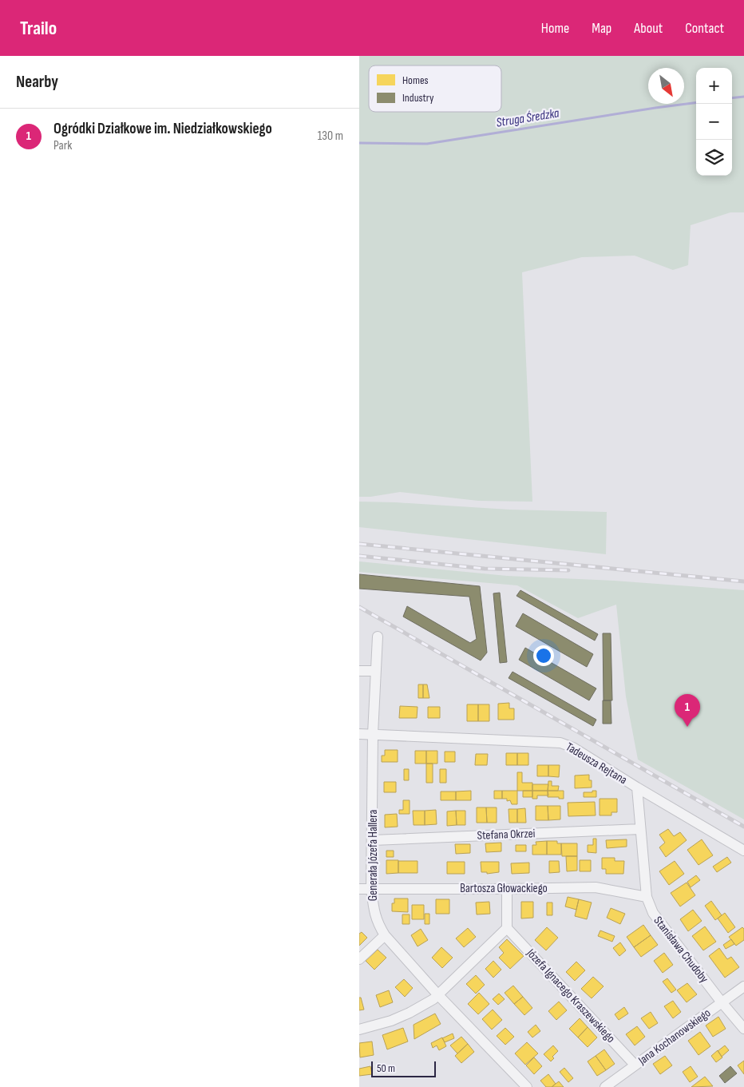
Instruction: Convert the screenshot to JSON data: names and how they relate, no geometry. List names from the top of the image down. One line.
{"streets":{"street":["Tadeusza Rejtana","Stefana Okrzei","Generała Józefa Hallera","Bartosza Głowackiego","Stanisława Chudoby","Józefa Ignacego Kraszewskiego","Jana Kochanowskiego"]},"crossings":[["Tadeusza Rejtana","Generała Józefa Hallera"],["Tadeusza Rejtana","Stanisława Chudoby"],["Stefana Okrzei","Generała Józefa Hallera"],["Stefana Okrzei","Stanisława Chudoby"],["Generała Józefa Hallera","Bartosza Głowackiego"],["Bartosza Głowackiego","Stanisława Chudoby"],["Stanisława Chudoby","Jana Kochanowskiego"],["Józefa Ignacego Kraszewskiego","Jana Kochanowskiego"]],"water":["Struga Średzka"],"legend":["Homes","Industry"],"scale_bar":"50 m","north":"bottom right","page":{"header":"Trailo","nav":["Home","Map","About","Contact"],"heading":"Nearby","map_buttons":["+","−"],"list":[{"mark":"1","name":"Ogródki Działkowe im. Niedziałkowskiego","note":"Park","value":"130 m"}],"pins":"1","scale":"50 m"}}
